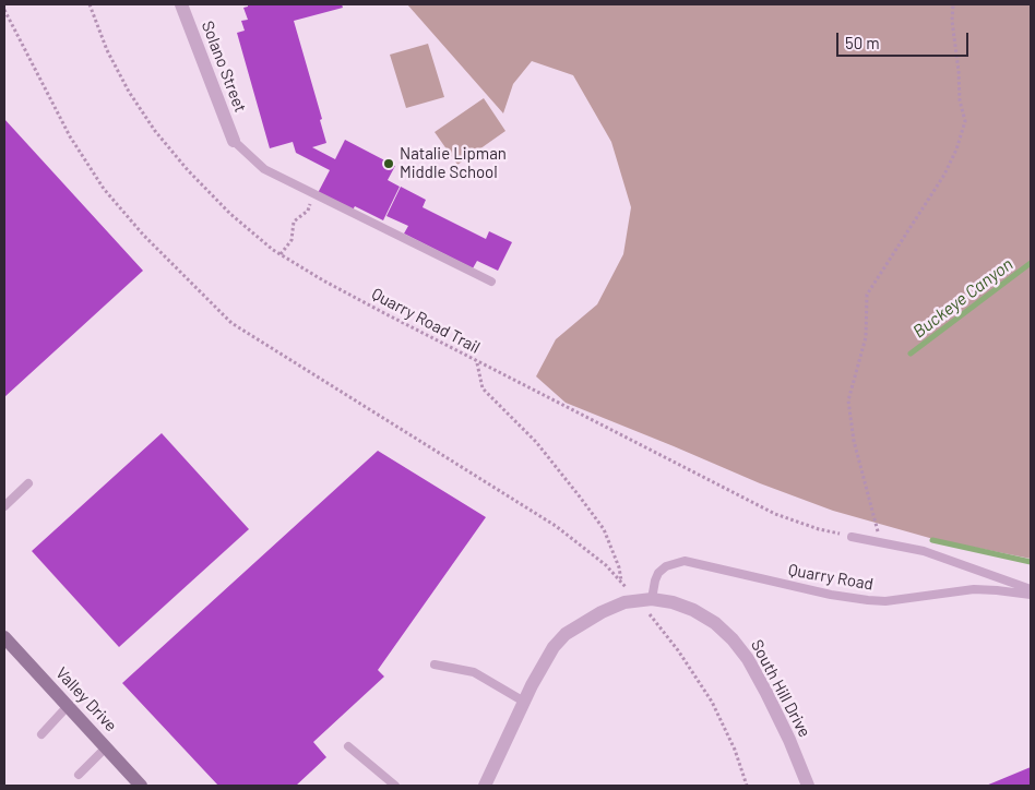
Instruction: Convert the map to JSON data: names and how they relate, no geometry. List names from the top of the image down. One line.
{"streets":{"main road":["Valley Drive"],"street":["Solano Street","South Hill Drive"],"lane":["Quarry Road"],"path":["Quarry Road Trail"]},"crossings":[["Quarry Road","South Hill Drive"]],"water":["Buckeye Canyon"],"places":["Natalie Lipman Middle School"],"scale_bar":"50 m"}
